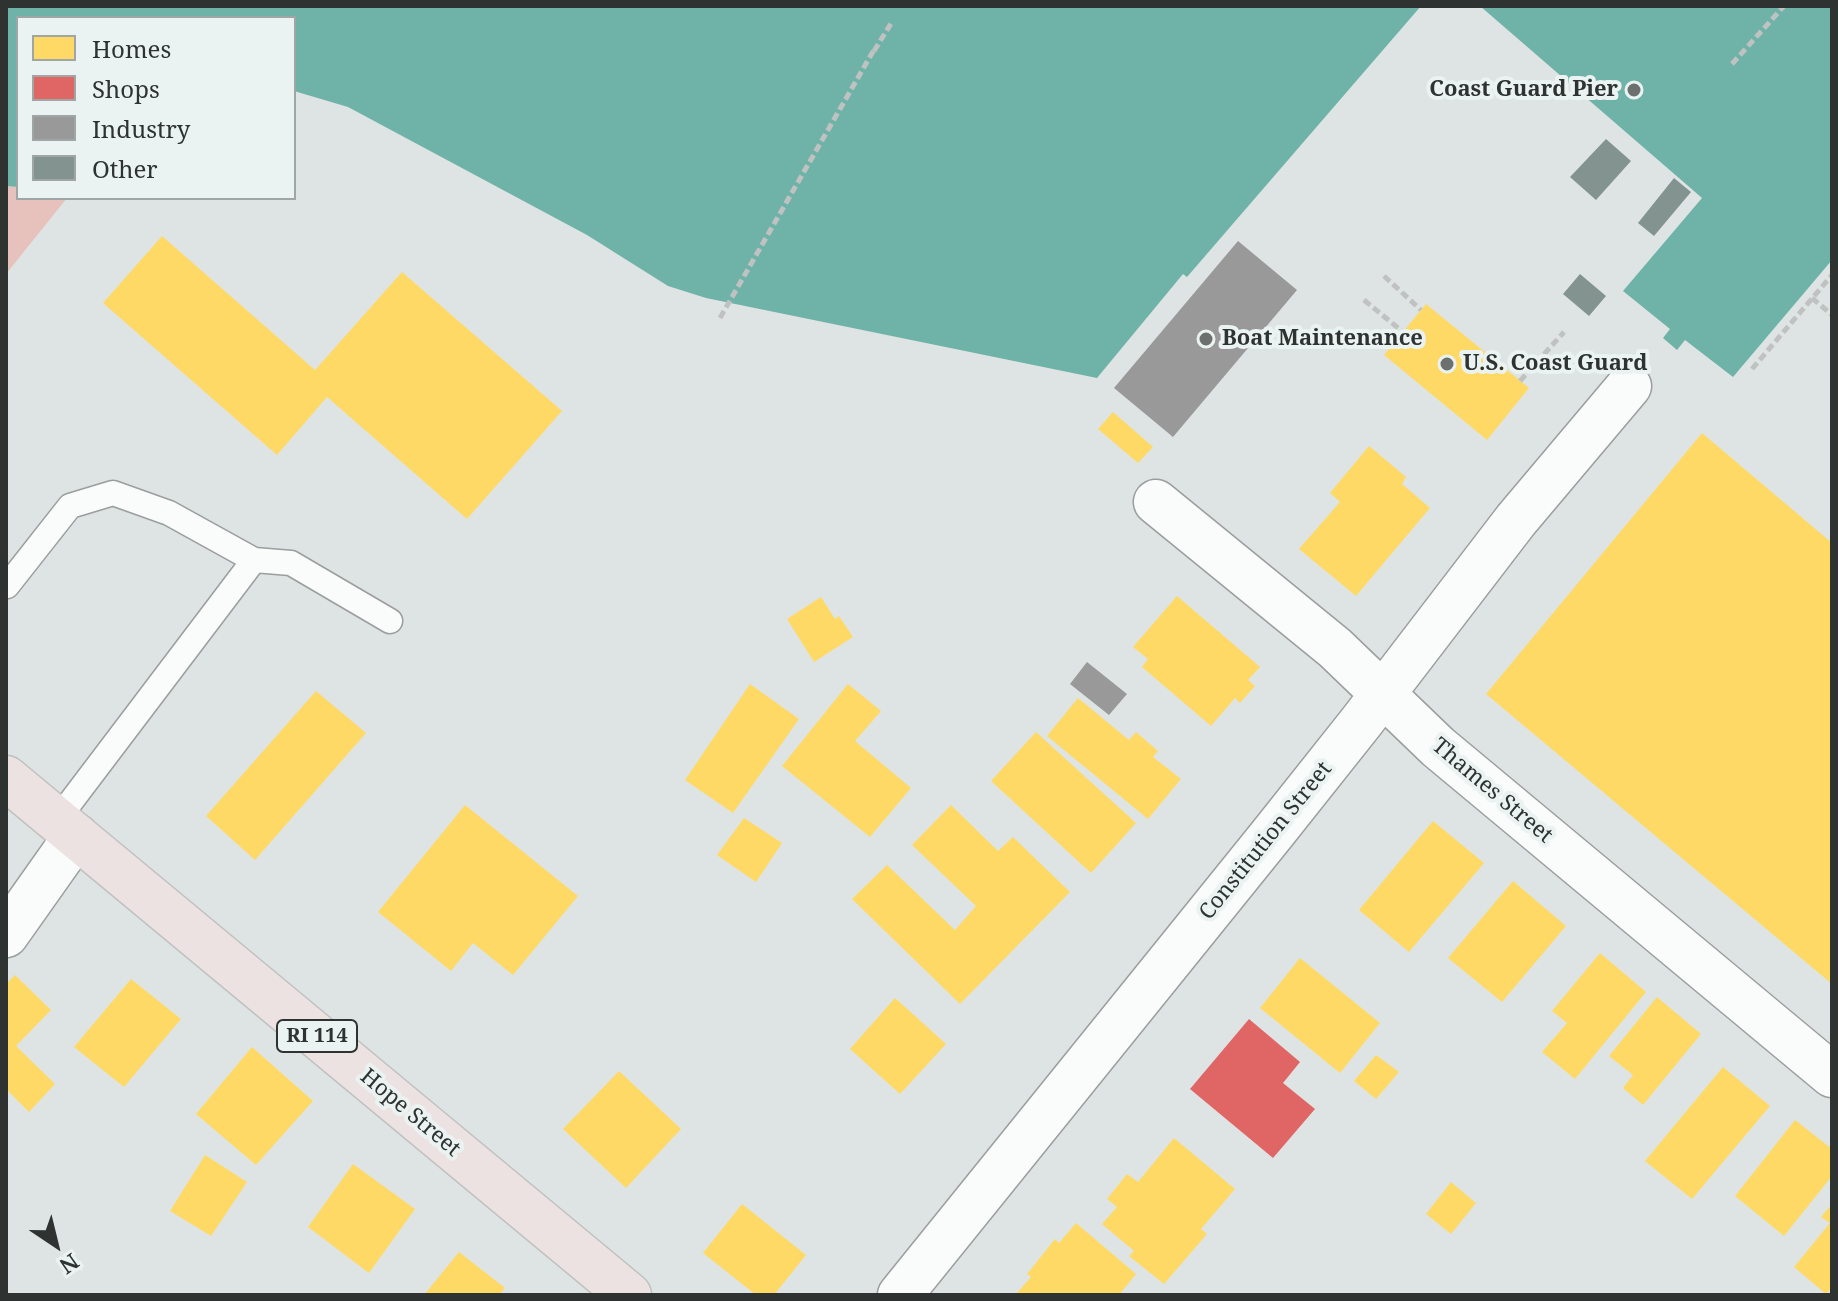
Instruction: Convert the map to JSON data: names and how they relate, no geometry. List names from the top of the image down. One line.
{"streets":{"main road":["RI 114","Hope Street"],"street":["Thames Street","Constitution Street"]},"crossings":[["Thames Street","Constitution Street"]],"places":["Coast Guard Pier","Boat Maintenance","U.S. Coast Guard"],"legend":["Homes","Shops","Industry","Other"],"north":"bottom right"}
